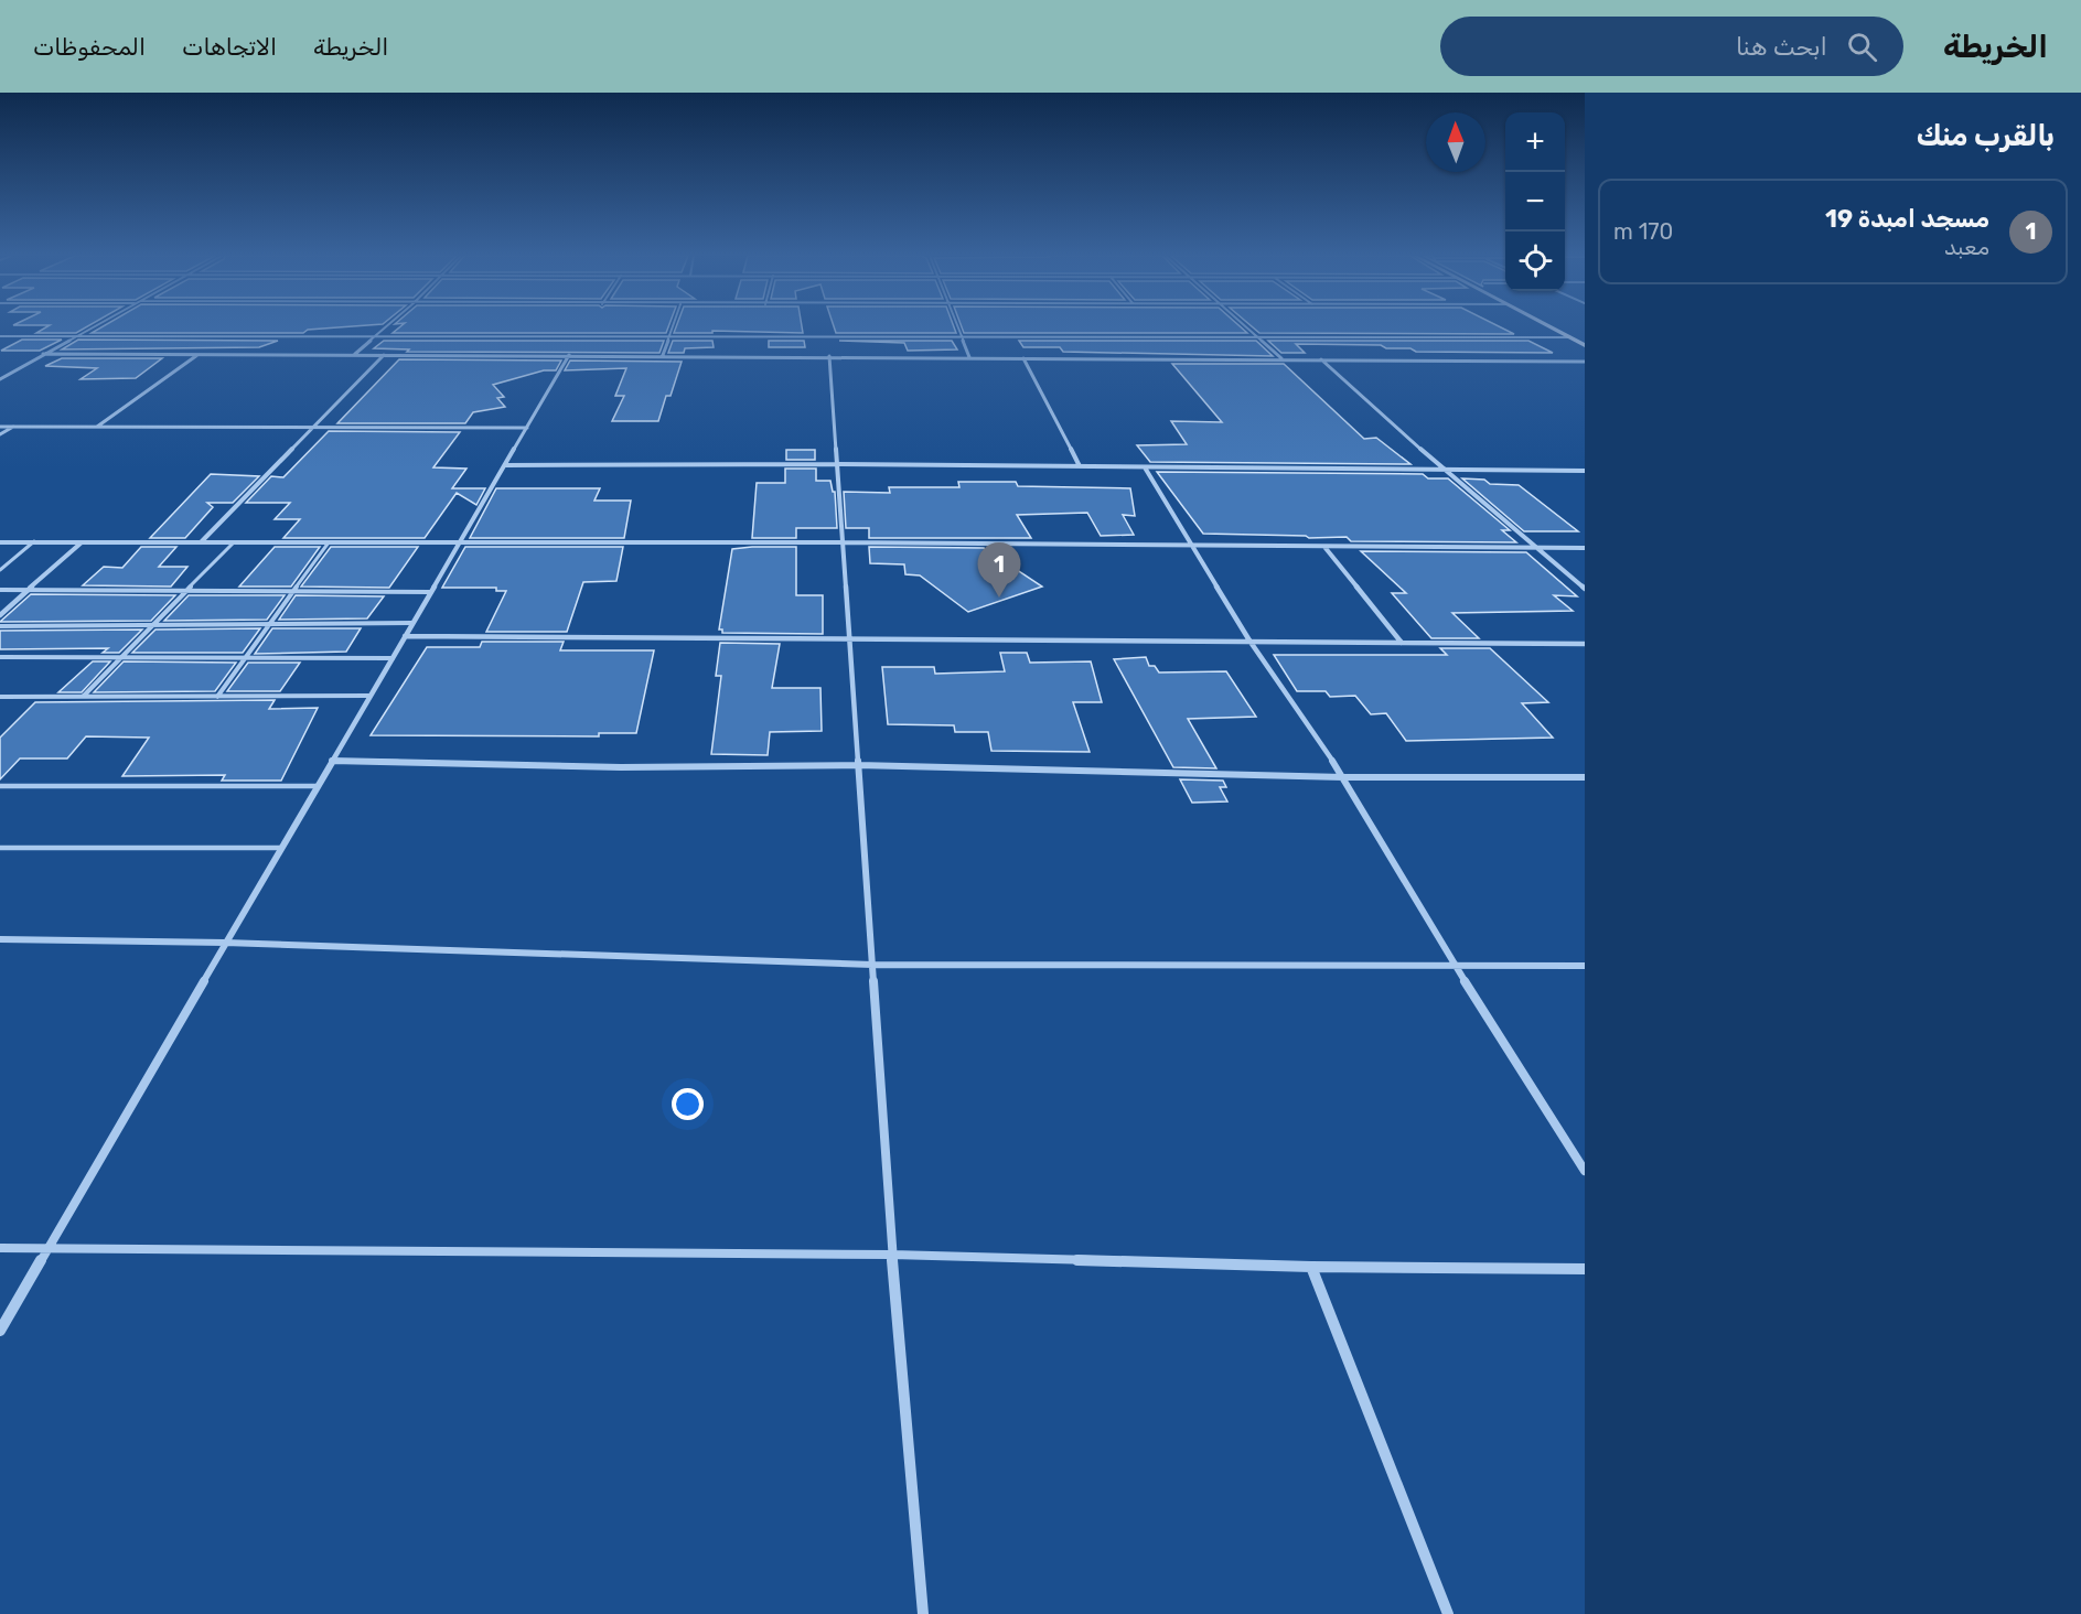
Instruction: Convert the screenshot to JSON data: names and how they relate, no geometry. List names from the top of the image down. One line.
{"north":"top","page":{"header":"الخريطة","search":"ابحث هنا","nav":["الخريطة","الاتجاهات","المحفوظات"],"heading":"بالقرب منك","map_buttons":["+","−"],"list":[{"mark":"1","name":"مسجد امبدة 19","note":"معبد","value":"170 m"}],"pins":"1"}}
